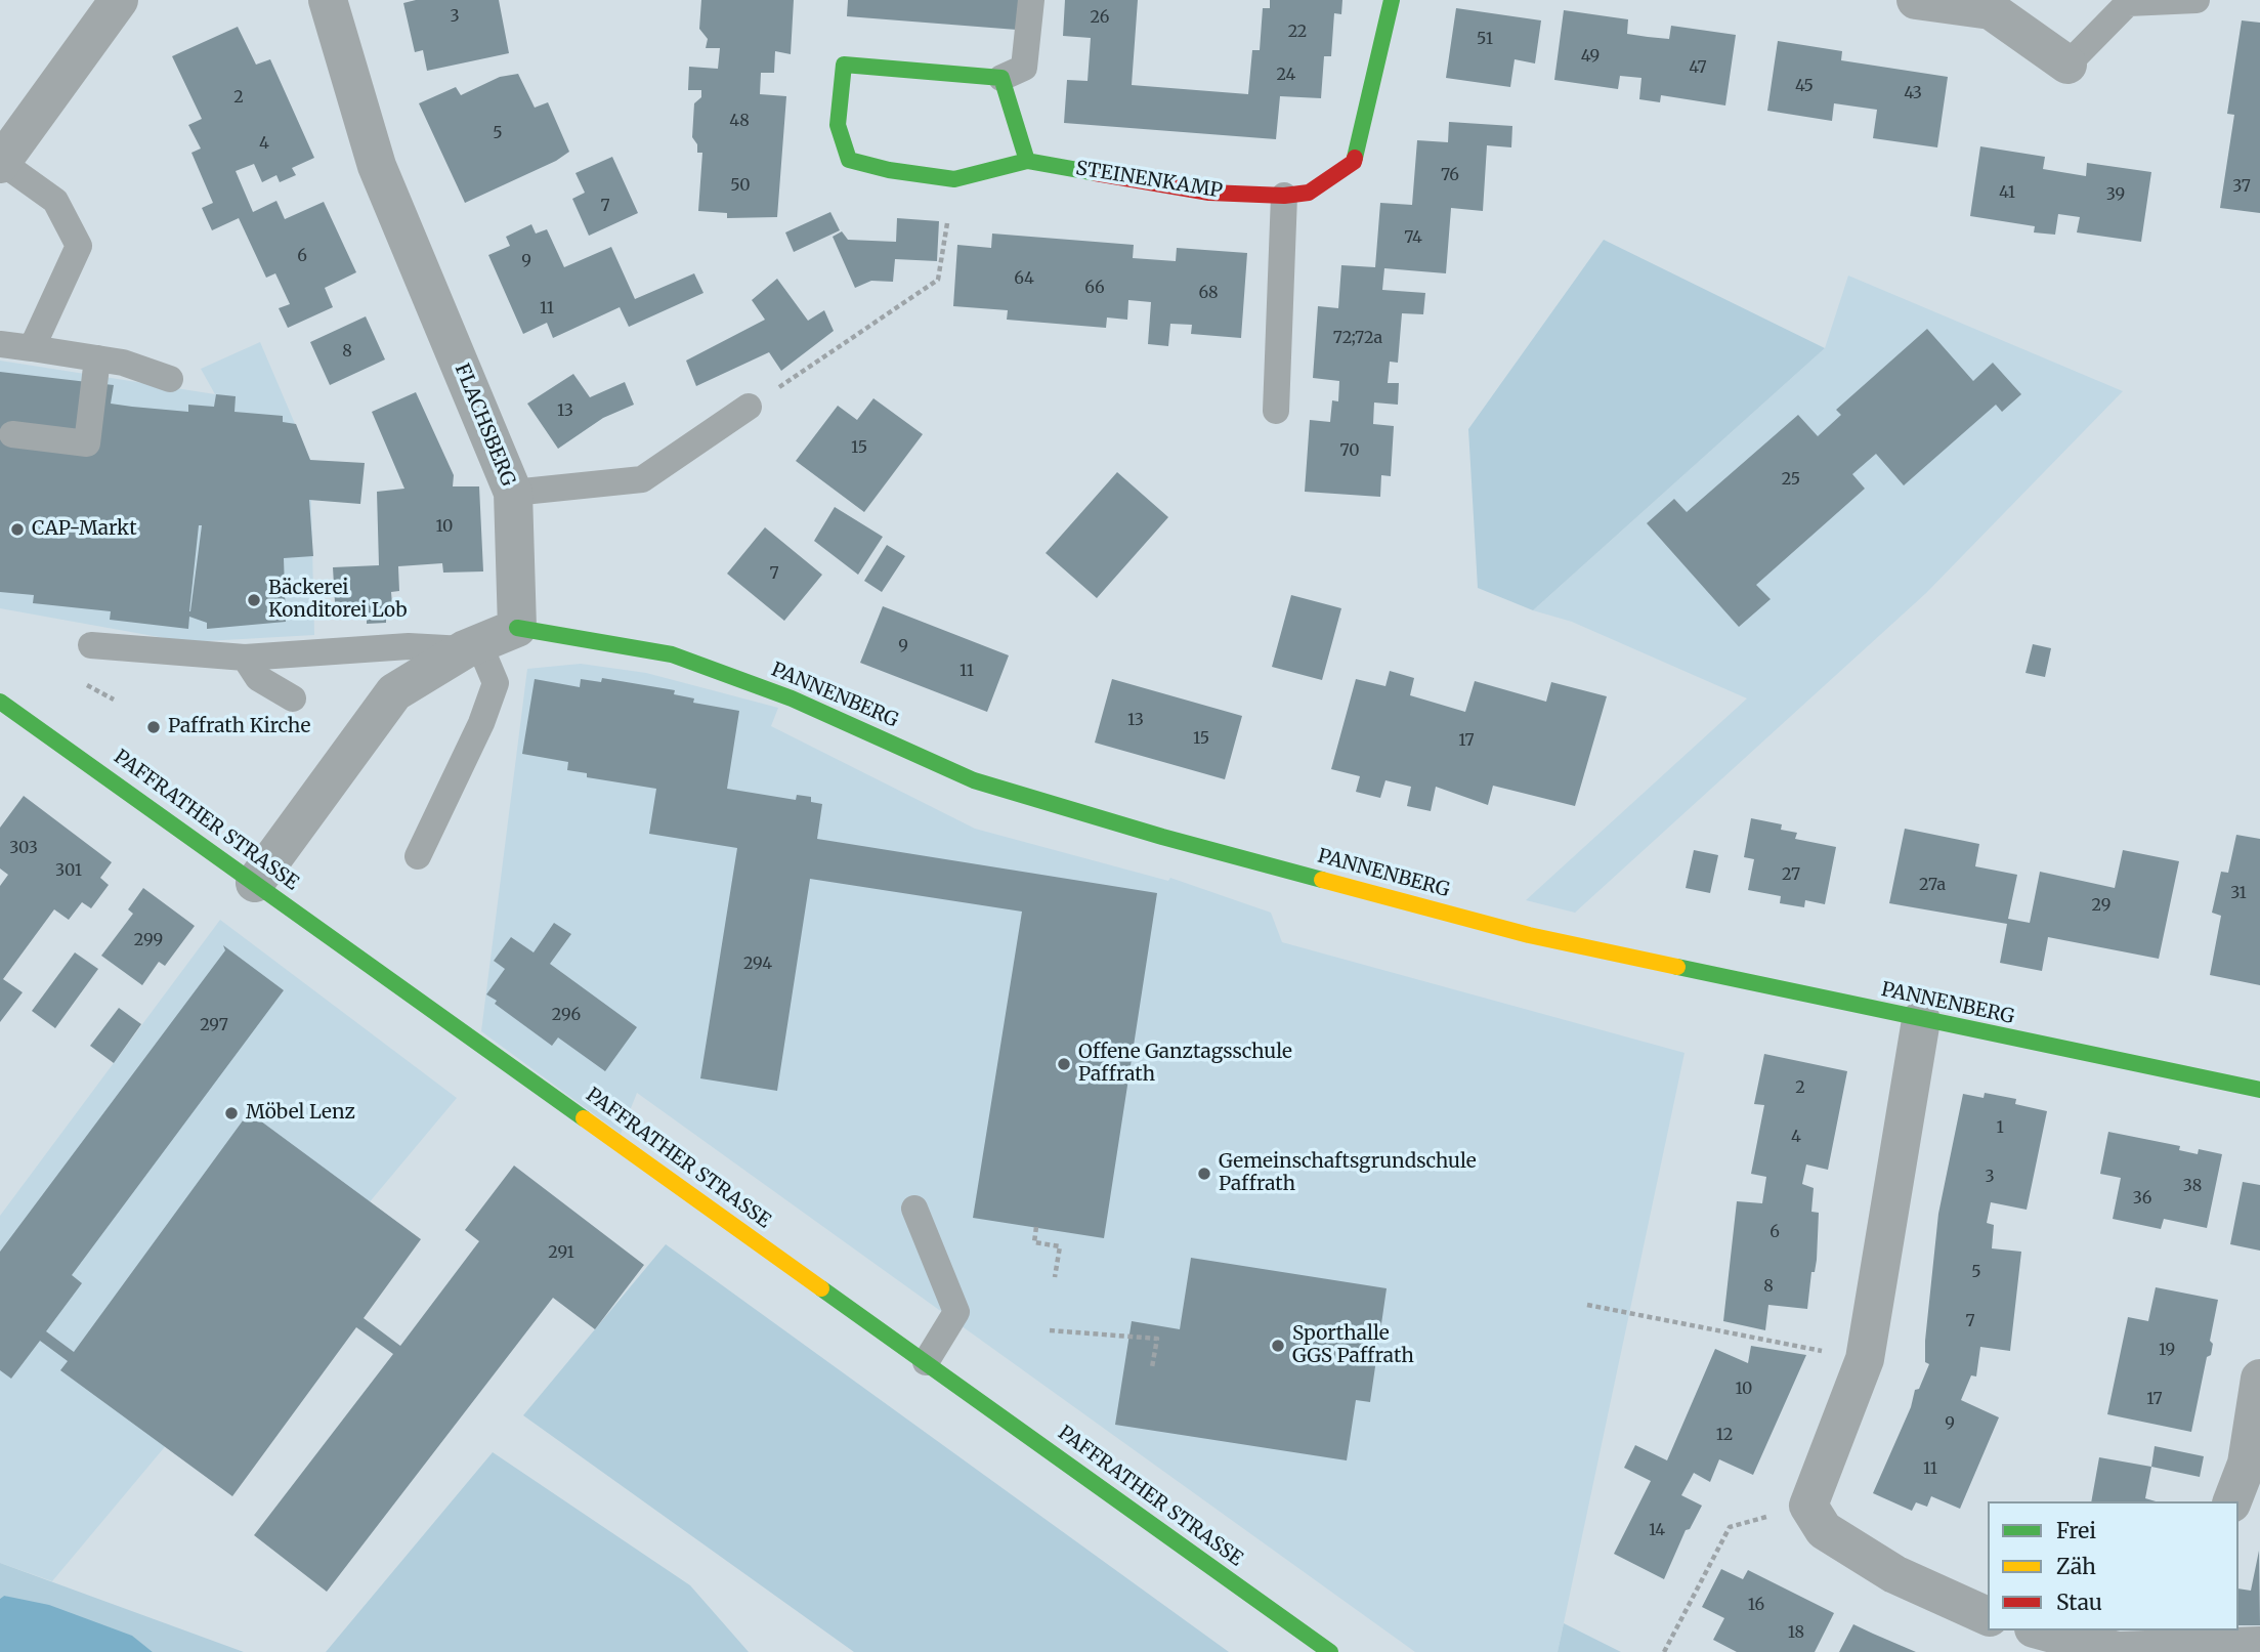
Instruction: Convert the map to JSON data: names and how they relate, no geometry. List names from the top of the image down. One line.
{"streets":{"street":["STEINENKAMP","FLACHSBERG","PANNENBERG","PAFFRATHER STRASSE"]},"crossings":[["FLACHSBERG","PANNENBERG"]],"places":["CAP-Markt","Bäckerei Konditorei Lob","Paffrath Kirche","Offene Ganztagsschule Paffrath","Möbel Lenz","Gemeinschaftsgrundschule Paffrath","Sporthalle GGS Paffrath"],"house_numbers":["3","26","22","51","49","47","24","45","43","2","48","5","4","76","50","37","41","39","7","74","6","9","64","66","68","11","72;72a","8","13","15","70","25","10","7","9","11","13","15","17","303","301","27","27a","31","29","299","294","296","297","2","1","4","3","38","36","6","291","5","8","7","19","10","17","9","12","11","14","16","18"],"legend":["Frei","Zäh","Stau"]}
